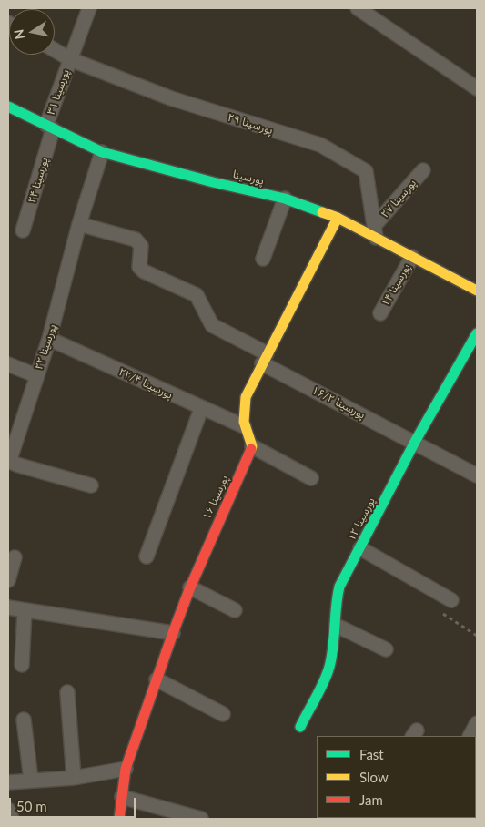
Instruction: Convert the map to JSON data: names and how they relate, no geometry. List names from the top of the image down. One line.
{"streets":{"street":["پورسینا ۳۱","پورسینا ۲۹","پورسینا","پورسینا ۲۴","پورسینا ۲۷","پورسینا ۱۴","پورسینا ۲۲","پورسینا ۲۲/۴","پورسینا ۱۶/۲","پورسینا ۱۶","پورسینا ۱۲"]},"crossings":[["پورسینا ۳۱","پورسینا ۲۹"],["پورسینا ۳۱","پورسینا"],["پورسینا ۳۱","پورسینا ۲۴"],["پورسینا ۲۹","پورسینا"],["پورسینا ۲۹","پورسینا ۲۷"],["پورسینا","پورسینا ۲۴"],["پورسینا","پورسینا ۲۷"],["پورسینا","پورسینا ۱۴"],["پورسینا","پورسینا ۲۲"],["پورسینا ۲۲","پورسینا ۲۲/۴"],["پورسینا ۲۲","پورسینا ۱۶/۲"],["پورسینا ۱۶/۲","پورسینا ۱۲"]],"legend":["Fast","Slow","Jam"],"scale_bar":"50 m","north":"left"}
